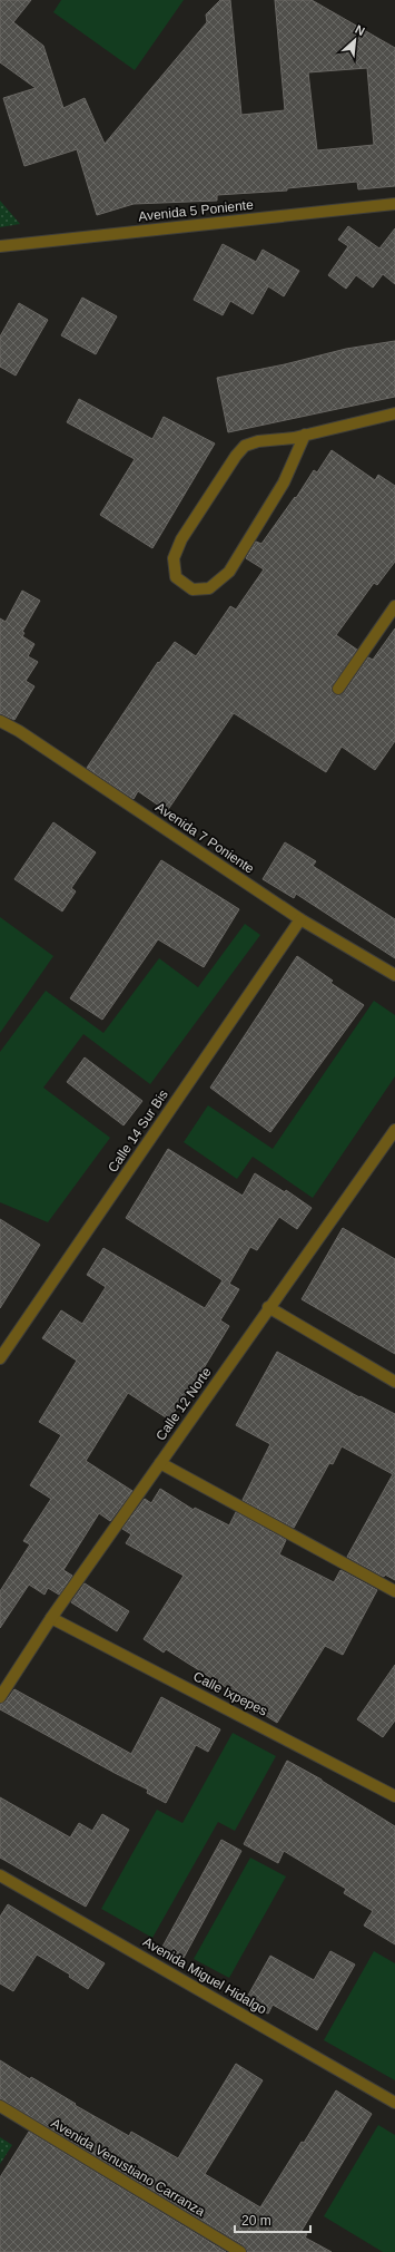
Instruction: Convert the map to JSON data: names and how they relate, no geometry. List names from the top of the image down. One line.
{"streets":{"street":["Avenida 5 Poniente","Avenida 7 Poniente","Calle 14 Sur Bis","Calle 12 Norte","Calle Ixpepes","Avenida Miguel Hidalgo","Avenida Venustiano Carranza"]},"crossings":[["Avenida 7 Poniente","Calle 14 Sur Bis"],["Calle 12 Norte","Calle Ixpepes"]],"scale_bar":"20 m","north":"top right"}
